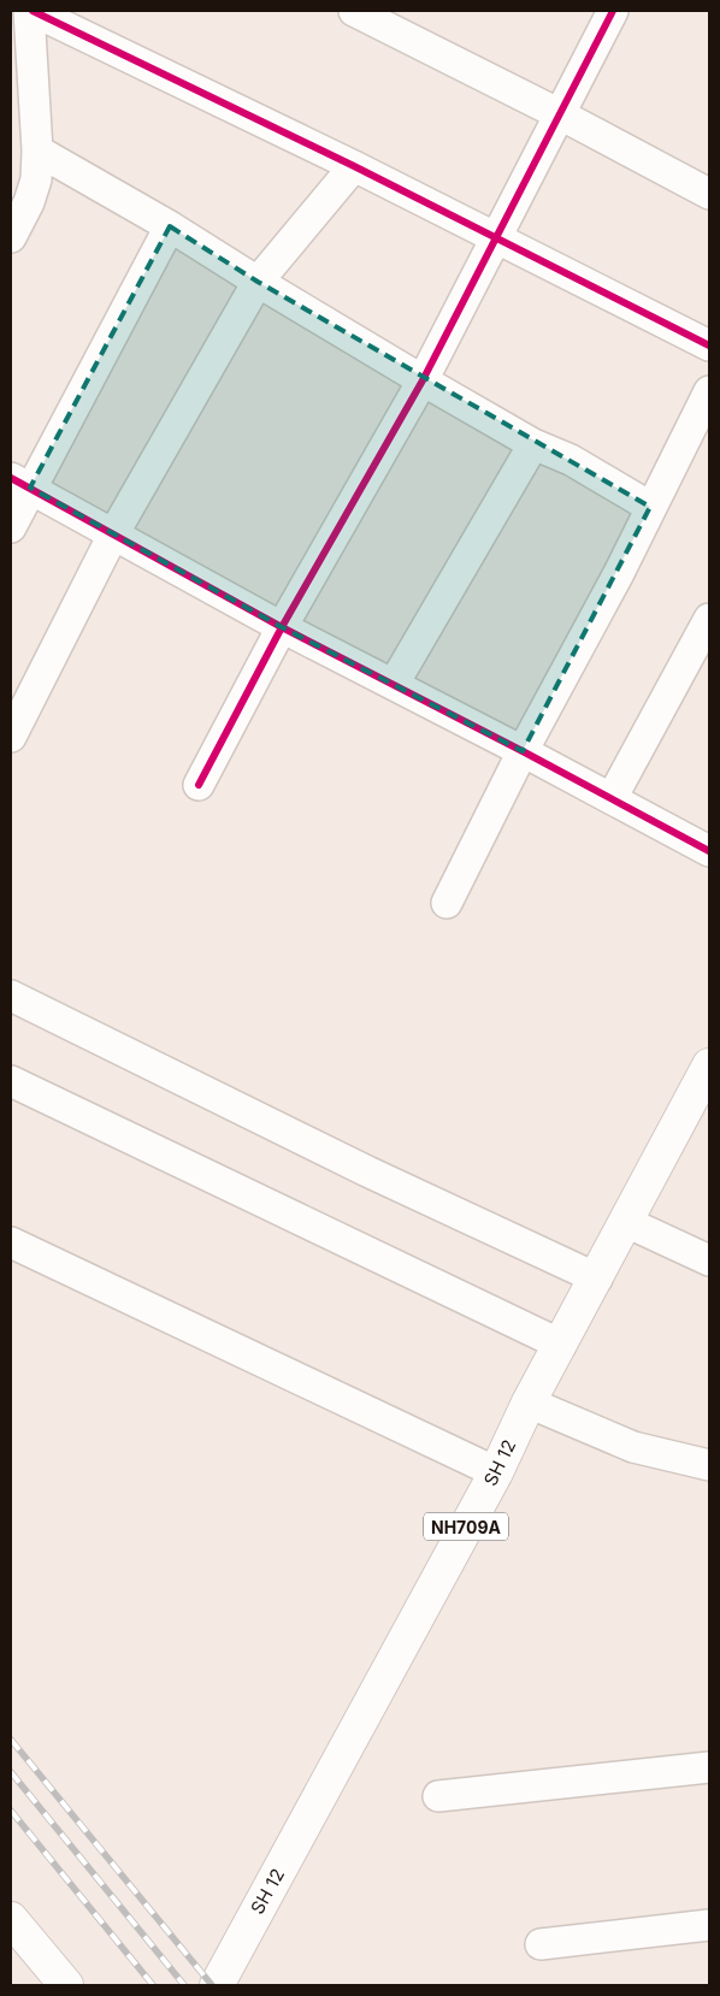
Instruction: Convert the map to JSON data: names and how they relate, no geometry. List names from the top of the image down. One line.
{"streets":{"main road":["SH 12","NH709A"]}}
